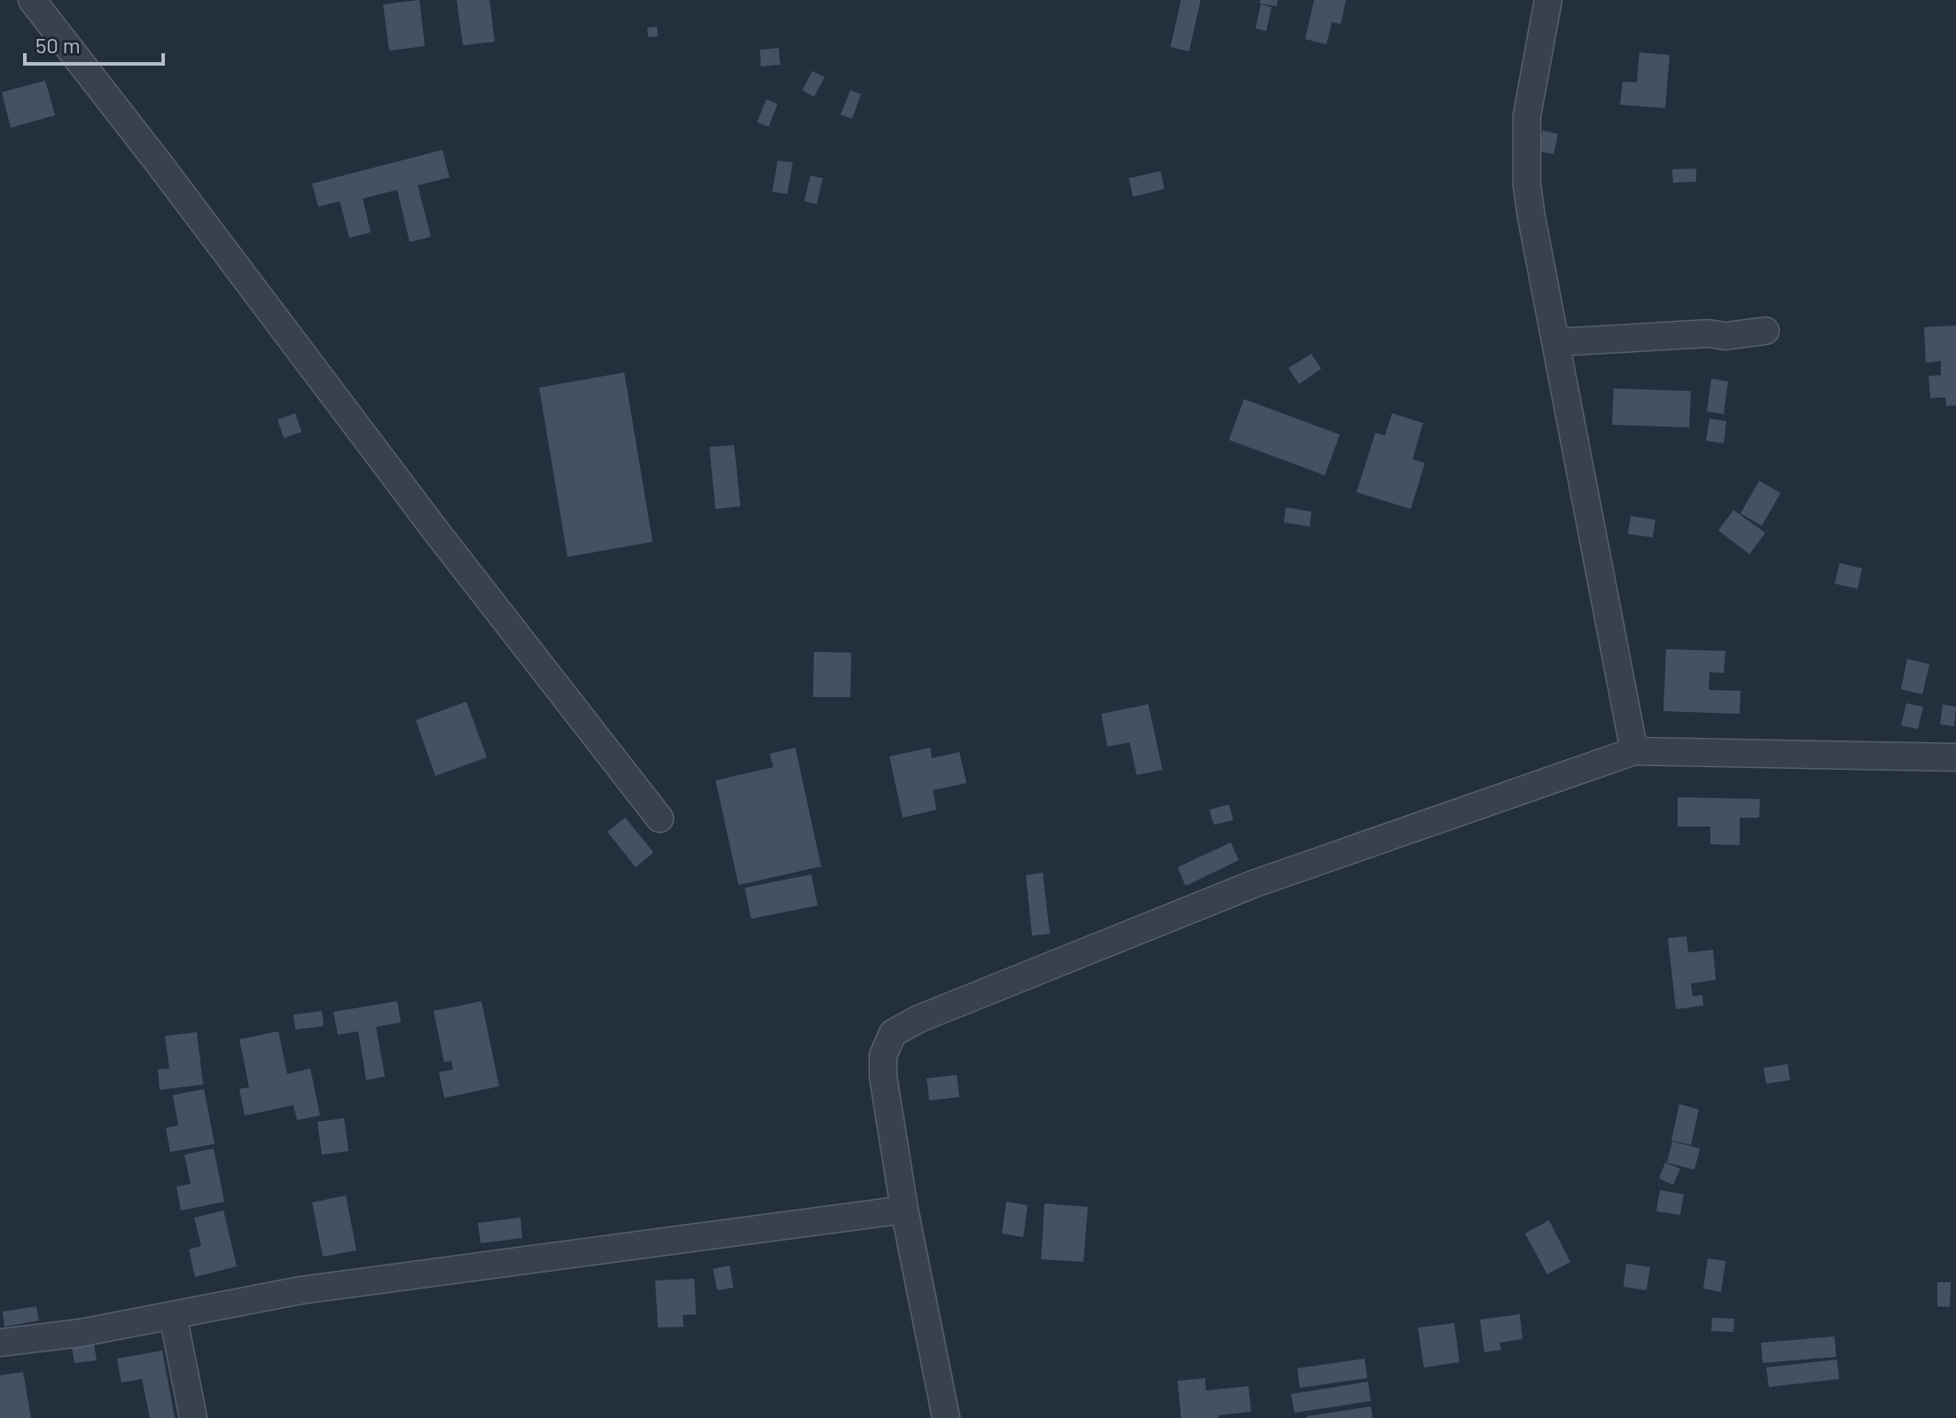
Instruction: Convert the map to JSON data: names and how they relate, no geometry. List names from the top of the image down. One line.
{"scale_bar":"50 m"}
